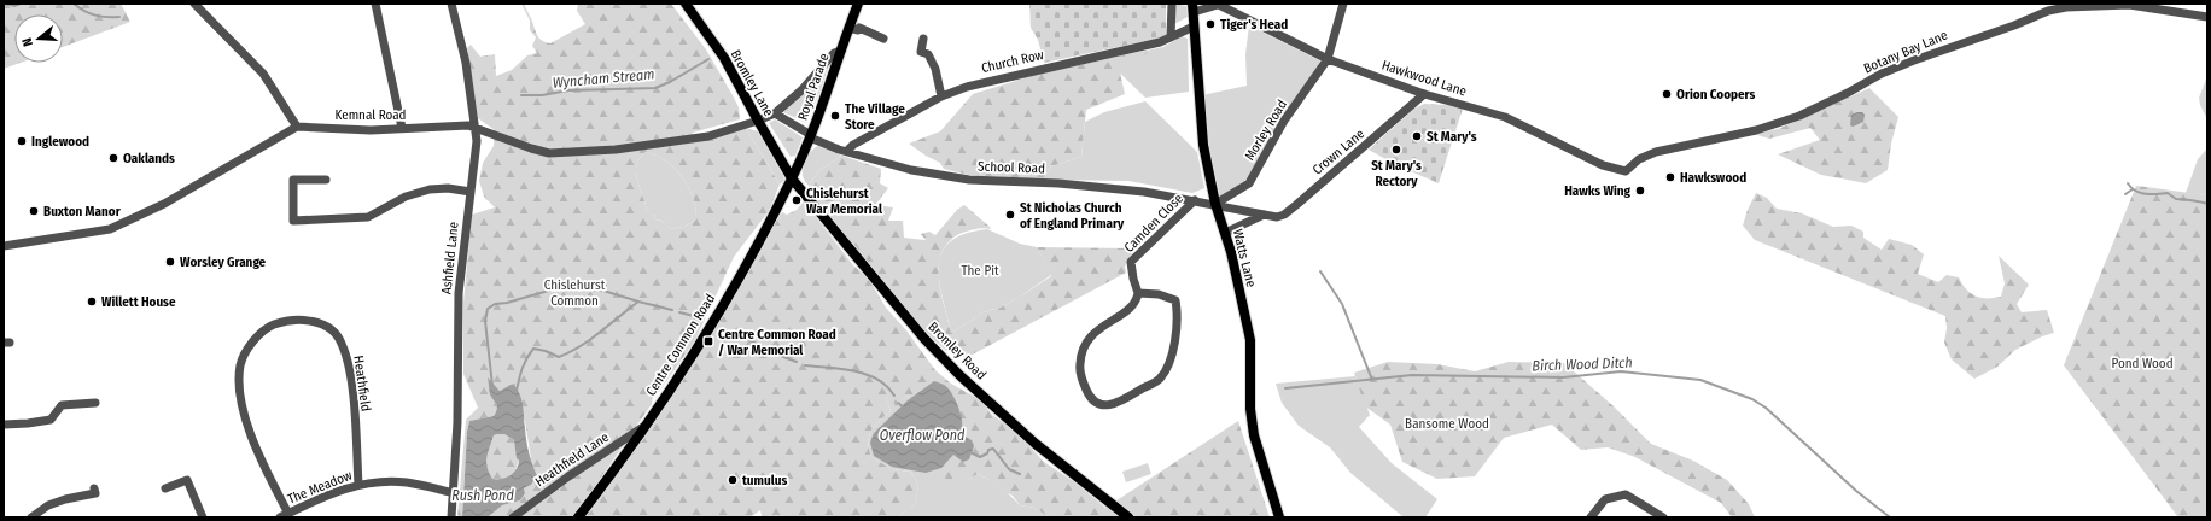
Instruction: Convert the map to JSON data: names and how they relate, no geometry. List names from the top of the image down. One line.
{"streets":{"main road":["Bromley Lane","Royal Parade","Watts Lane","Centre Common Road","Bromley Road"],"street":["Botany Bay Lane","Church Row","Hawkwood Lane","Kemnal Road","Morley Road","Crown Lane","School Road","Camden Close","Ashfield Lane","Heathfield","Heathfield Lane","The Meadow"]},"crossings":[["Botany Bay Lane","Hawkwood Lane"],["Church Row","School Road"],["Church Row","Watts Lane"],["Hawkwood Lane","Morley Road"],["Hawkwood Lane","Crown Lane"],["Hawkwood Lane","Watts Lane"],["Bromley Lane","Royal Parade"],["Bromley Lane","Kemnal Road"],["Bromley Lane","Centre Common Road"],["Bromley Lane","Bromley Road"],["Royal Parade","Kemnal Road"],["Royal Parade","School Road"],["Royal Parade","Centre Common Road"],["Royal Parade","Bromley Road"],["Kemnal Road","School Road"],["Kemnal Road","Ashfield Lane"],["Morley Road","Crown Lane"],["Morley Road","School Road"],["Morley Road","Watts Lane"],["Crown Lane","School Road"],["Crown Lane","Watts Lane"],["School Road","Camden Close"],["School Road","Watts Lane"],["Ashfield Lane","The Meadow"],["Centre Common Road","Bromley Road"],["Centre Common Road","Heathfield Lane"],["Heathfield","The Meadow"]],"water":["Wyncham Stream","Birch Wood Ditch","Overflow Pond","Rush Pond"],"parks":["The Pit","Chislehurst Common","Pond Wood","Bansome Wood"],"places":{"other":["Tiger's Head","Orion Coopers","The Village Store","St Mary's","Inglewood","St Mary's Rectory","Oaklands","Hawkswood","Hawks Wing","Chislehurst War Memorial","Buxton Manor","St Nicholas Church of England Primary","Worsley Grange","Willett House","tumulus"],"transit":["Centre Common Road / War Memorial"]},"north":"left"}
